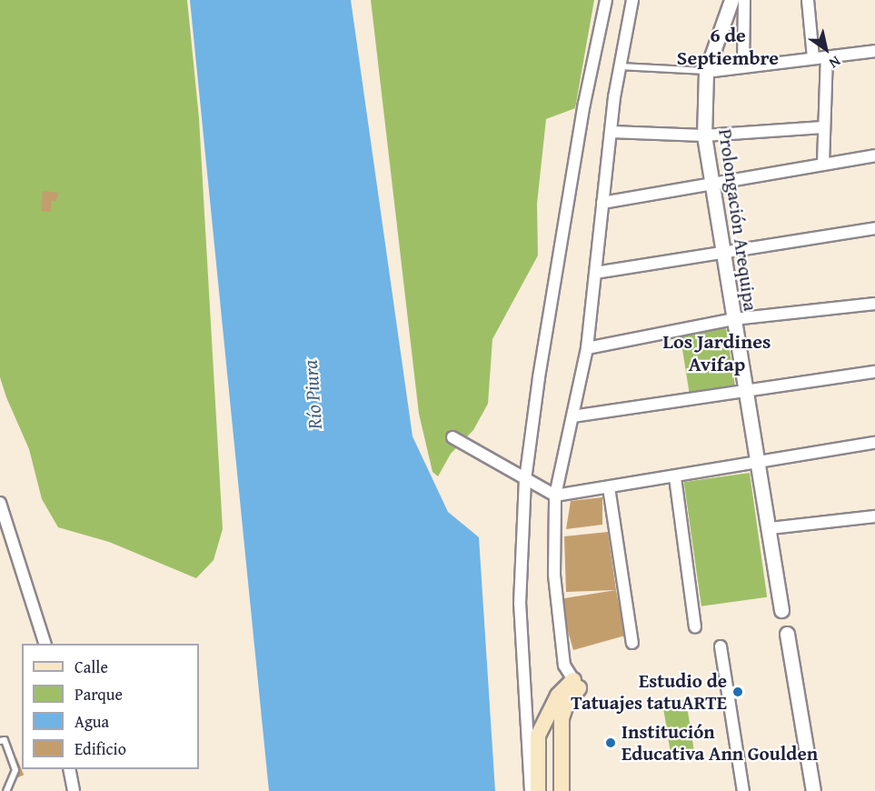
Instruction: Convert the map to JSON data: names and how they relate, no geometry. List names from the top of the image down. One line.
{"streets":{"street":["Prolongación Arequipa"]},"districts":["6 de Septiembre","Los Jardines Avifap"],"water":["Río Piura"],"places":["Estudio de Tatuajes tatuARTE","Institución Educativa Ann Goulden"],"legend":["Calle","Parque","Agua","Edificio"],"north":"bottom right"}
